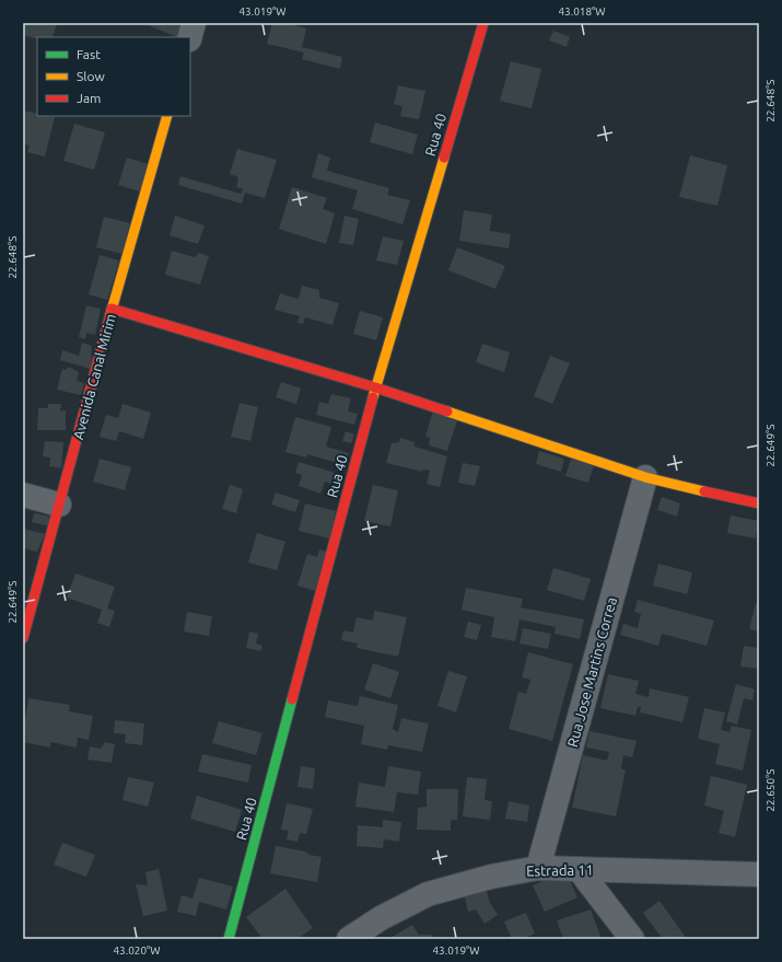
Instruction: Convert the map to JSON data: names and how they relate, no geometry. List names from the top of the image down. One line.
{"streets":{"street":["Rua 40","Avenida Canal Mirim","Rua Jose Martins Correa","Estrada 11"]},"crossings":[["Rua Jose Martins Correa","Estrada 11"]],"legend":["Fast","Slow","Jam"],"coordinates":["43.019°W","43.018°W","22.648°S","22.649°S","22.650°S","43.020°W"]}
